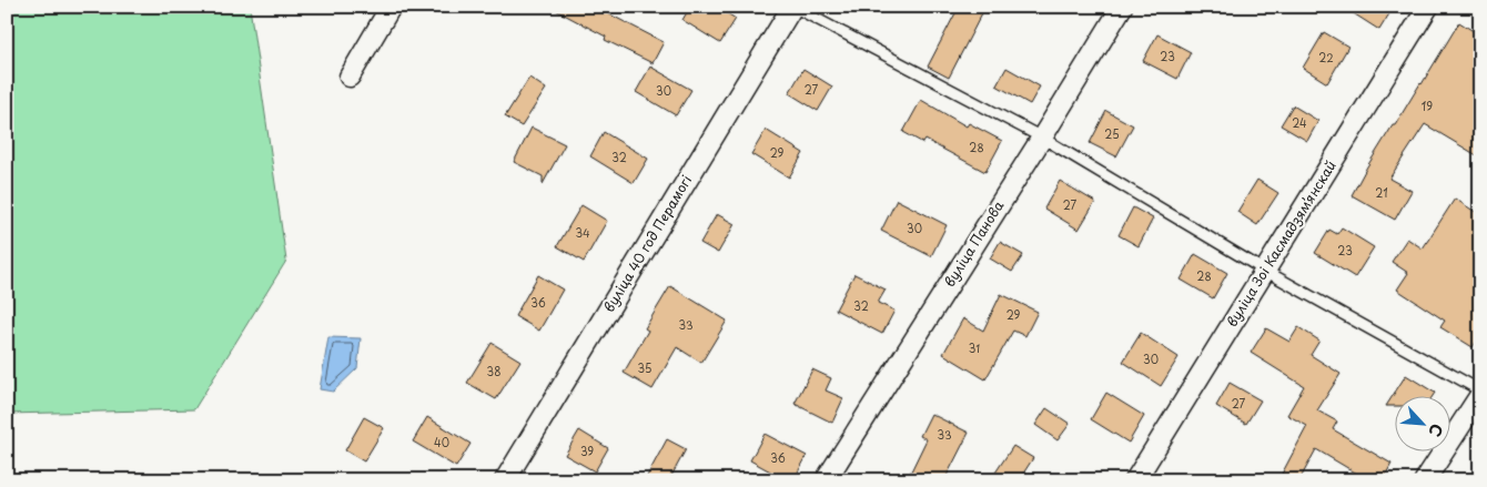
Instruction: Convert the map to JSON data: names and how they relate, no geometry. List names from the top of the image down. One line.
{"streets":{"street":["вуліца 40 год Перамогі","вуліца Панова","вуліца Зоі Касмадзямʼянскай"]},"house_numbers":["23","22","27","30","19","24","25","28","29","32","21","27","30","34","23","28","36","32","29","33","31","30","35","38","27","33","40","39","36"],"north":"bottom right"}
